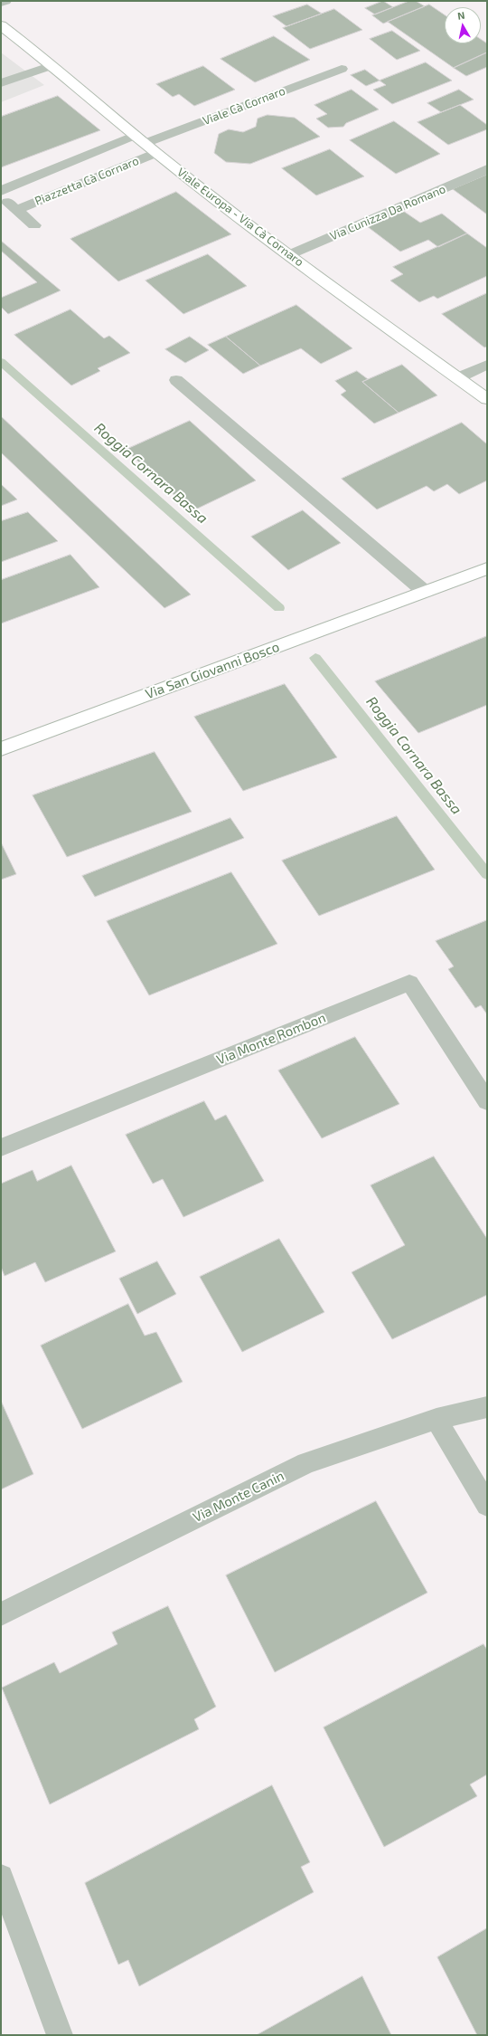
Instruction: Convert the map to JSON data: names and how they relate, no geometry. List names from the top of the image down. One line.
{"streets":{"street":["Viale Cà Cornaro","Piazzetta Cà Cornaro","Via Cunizza Da Romano","Viale Europa - Via Cà Cornaro","Via San Giovanni Bosco","Via Monte Rombon","Via Monte Canin"]},"crossings":[["Viale Cà Cornaro","Piazzetta Cà Cornaro"],["Viale Cà Cornaro","Viale Europa - Via Cà Cornaro"],["Piazzetta Cà Cornaro","Viale Europa - Via Cà Cornaro"],["Via Cunizza Da Romano","Viale Europa - Via Cà Cornaro"]],"water":["Roggia Cornara Bassa"],"north":"top"}
